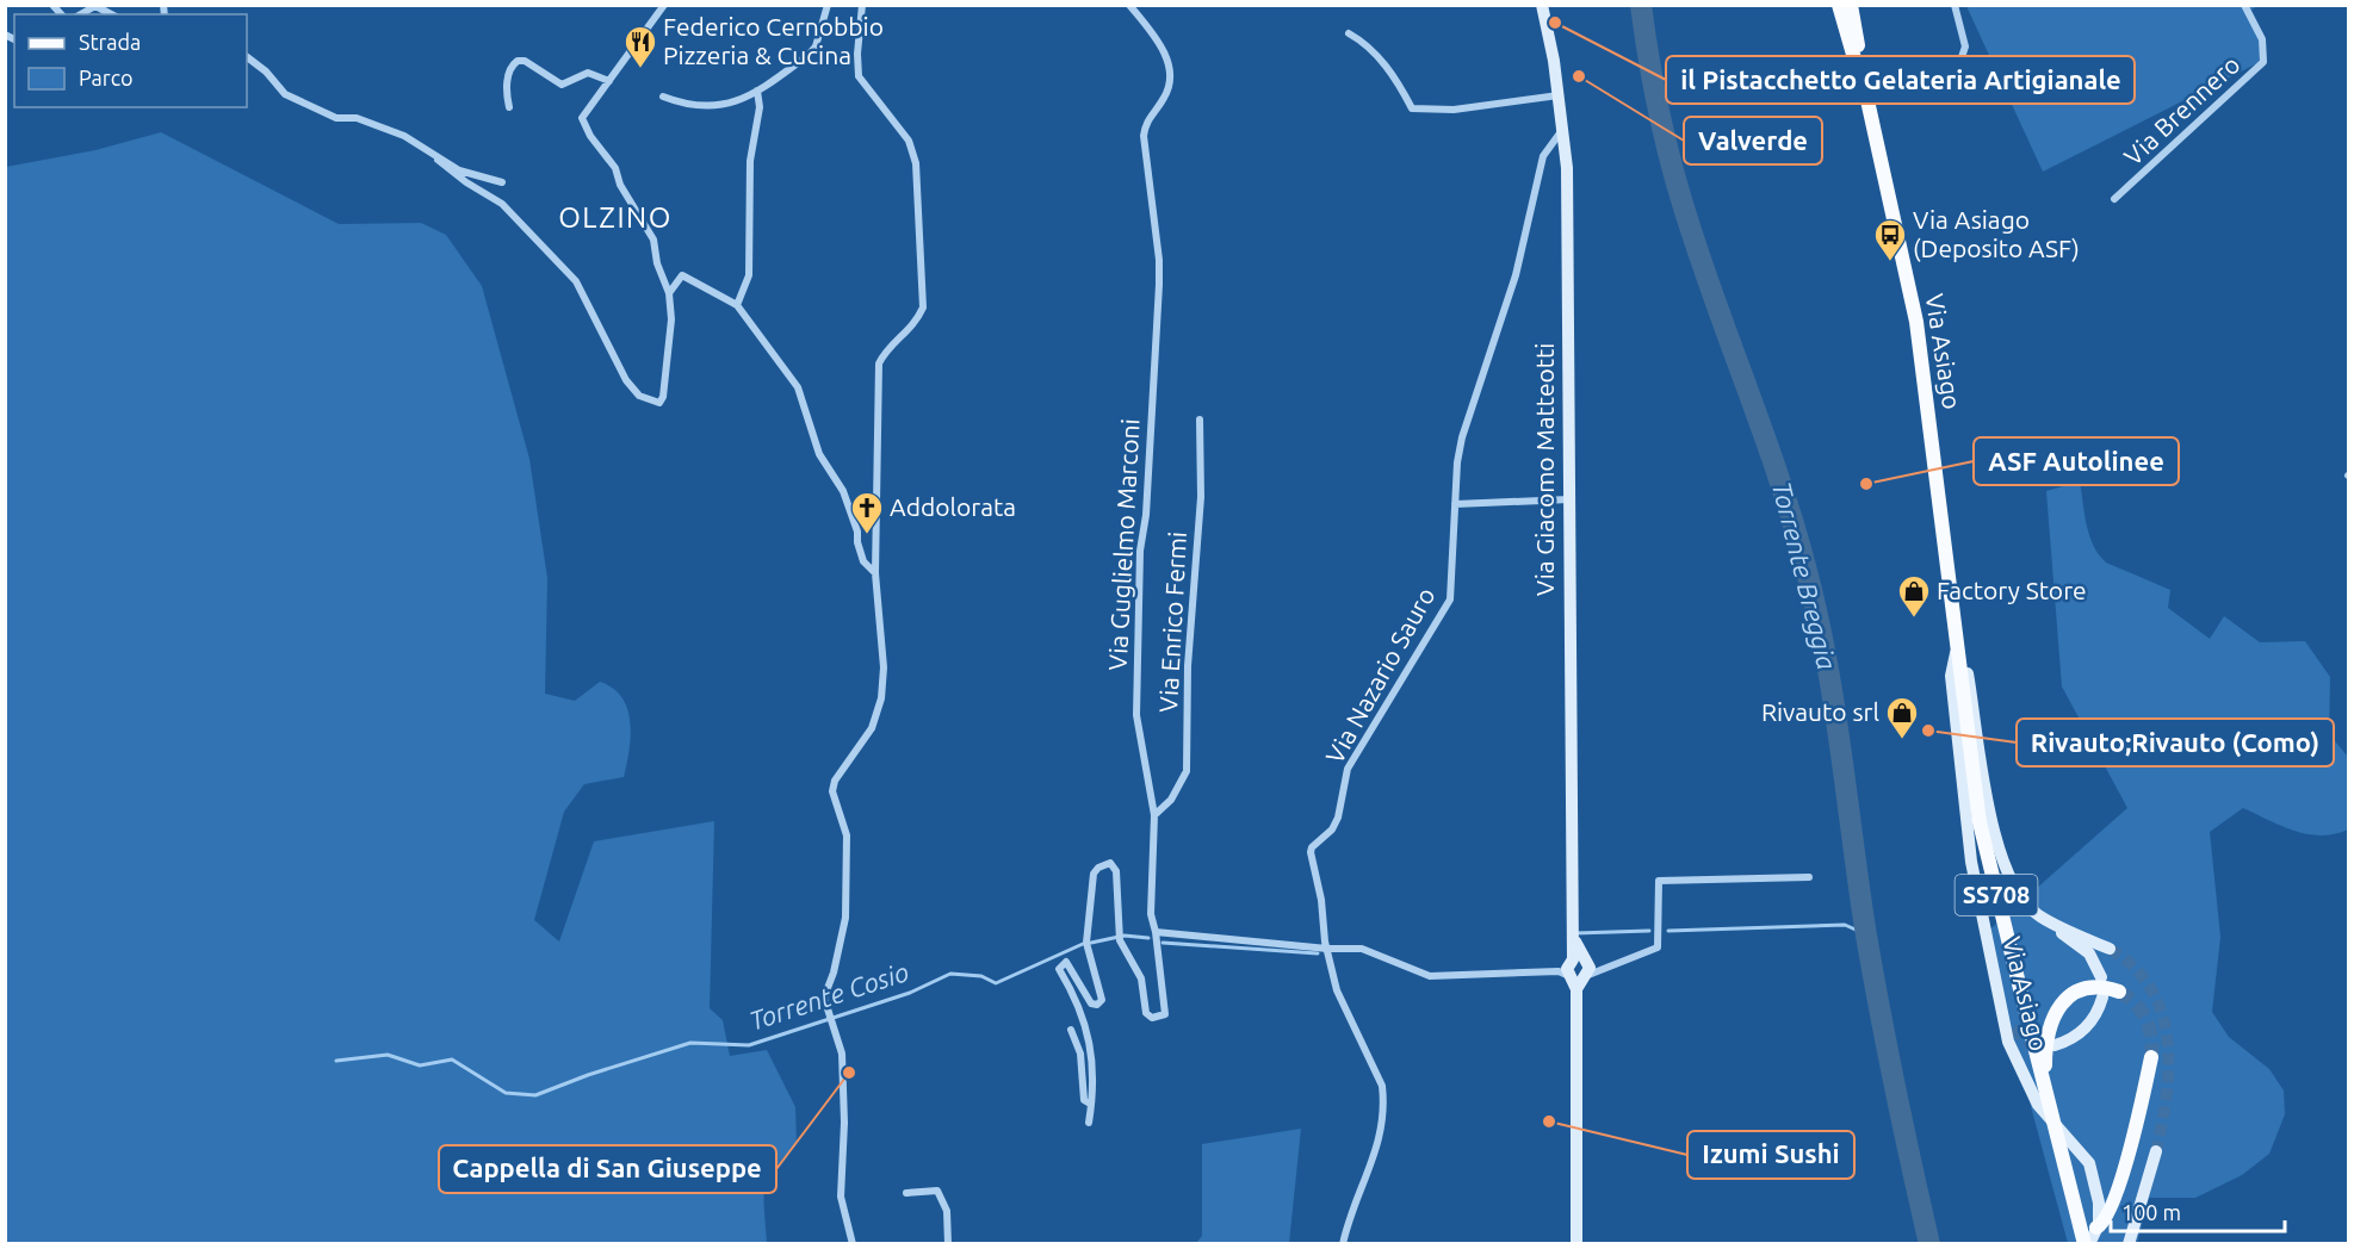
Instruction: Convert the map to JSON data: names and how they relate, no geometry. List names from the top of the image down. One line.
{"streets":{"main road":["Via Asiago","SS708"],"street":["Via Brennero","Via Giacomo Matteotti","Via Guglielmo Marconi","Via Enrico Fermi","Via Nazario Sauro"]},"crossings":[["Via Asiago","SS708"],["Via Giacomo Matteotti","Via Nazario Sauro"],["Via Guglielmo Marconi","Via Enrico Fermi"]],"districts":["OLZINO"],"water":["Torrente Breggia","Torrente Cosio"],"places":{"other":["il Pistacchetto Gelateria Artigianale","Valverde","ASF Autolinee","Rivauto;Rivauto (Como)","Cappella di San Giuseppe","Izumi Sushi"],"restaurant":["Federico Cernobbio Pizzeria & Cucina"],"bus stop":["Via Asiago (Deposito ASF)"],"church":["Addolorata"],"shop":["Factory Store","Rivauto srl"]},"legend":["Strada","Parco"],"scale_bar":"100 m"}
